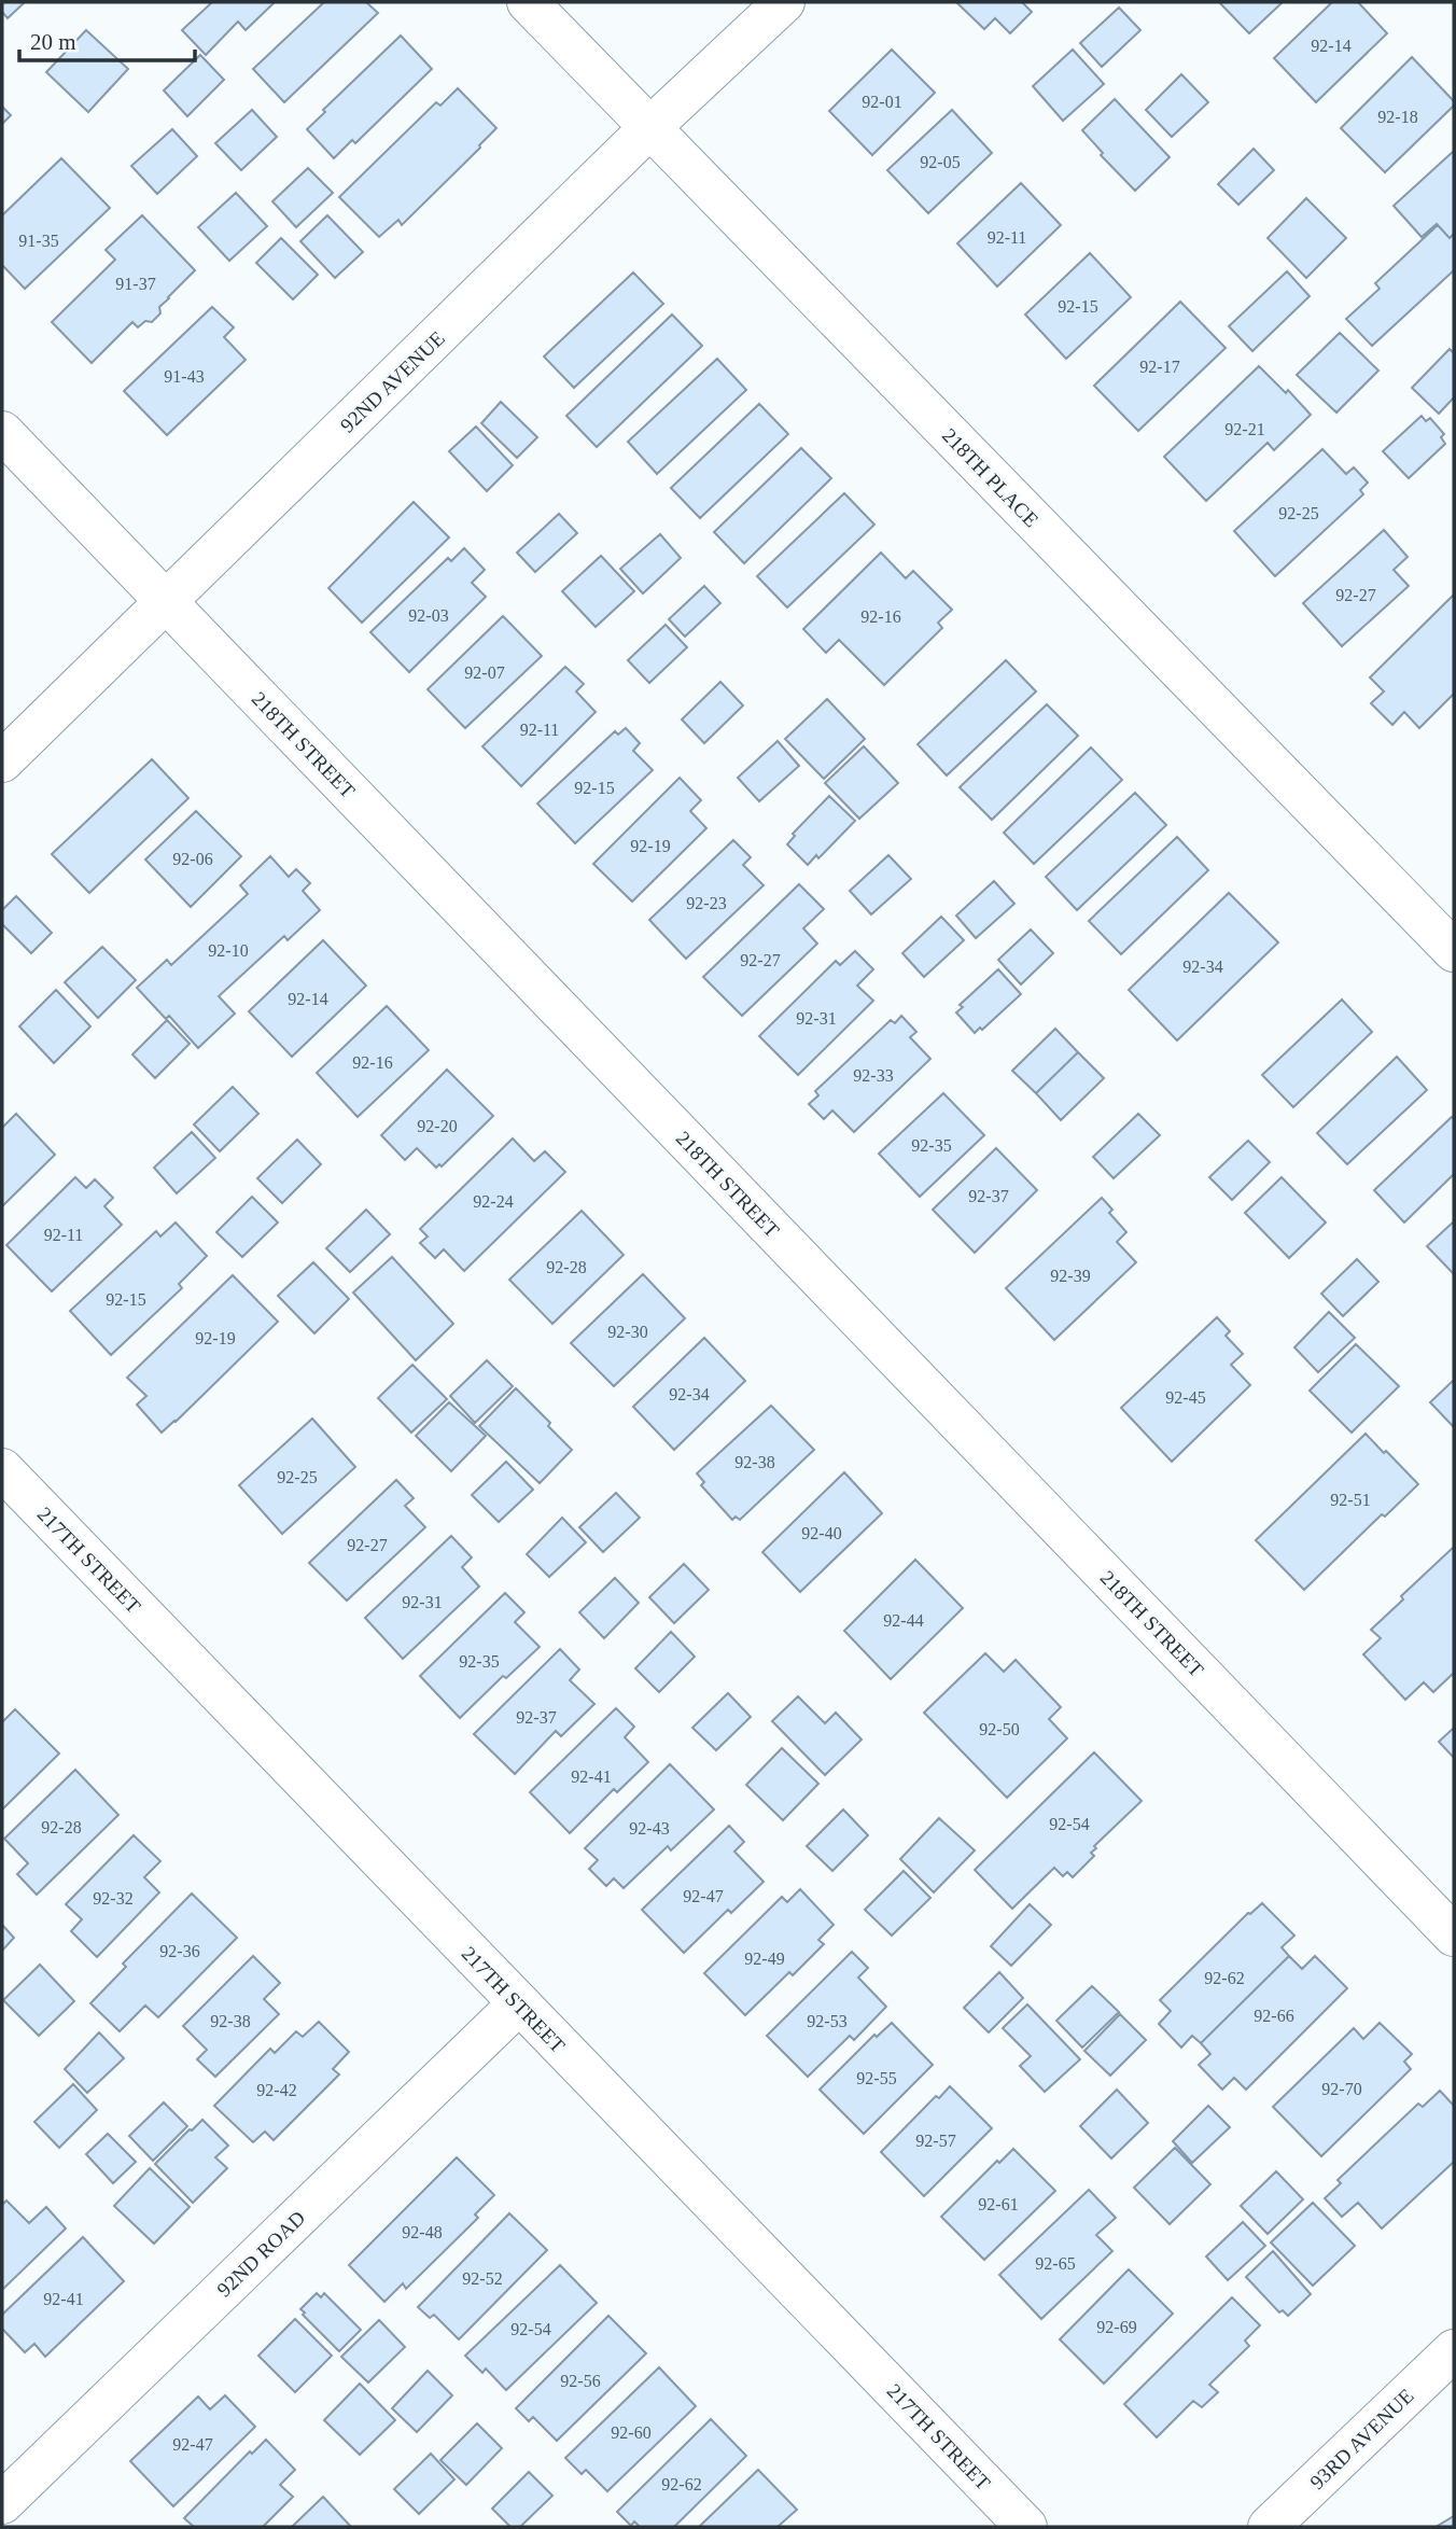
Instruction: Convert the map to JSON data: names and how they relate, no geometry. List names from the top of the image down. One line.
{"streets":{"street":["92ND AVENUE","218TH PLACE","218TH STREET","217TH STREET","92ND ROAD","93RD AVENUE"]},"crossings":[["92ND AVENUE","218TH PLACE"],["92ND AVENUE","218TH STREET"],["217TH STREET","92ND ROAD"]],"house_numbers":["92-14","92-01","92-18","92-05","92-11","91-35","91-37","92-15","92-17","91-43","92-21","92-25","92-27","92-03","92-16","92-07","92-11","92-15","92-19","92-06","92-23","92-10","92-27","92-34","92-14","92-31","92-16","92-33","92-20","92-35","92-37","92-24","92-11","92-28","92-39","92-15","92-30","92-19","92-34","92-45","92-38","92-25","92-51","92-40","92-27","92-31","92-44","92-35","92-37","92-50","92-41","92-54","92-28","92-43","92-47","92-32","92-36","92-49","92-62","92-66","92-38","92-53","92-55","92-70","92-42","92-57","92-61","92-48","92-65","92-52","92-41","92-69","92-54","92-56","92-60","92-47","92-62"],"scale_bar":"20 m"}
